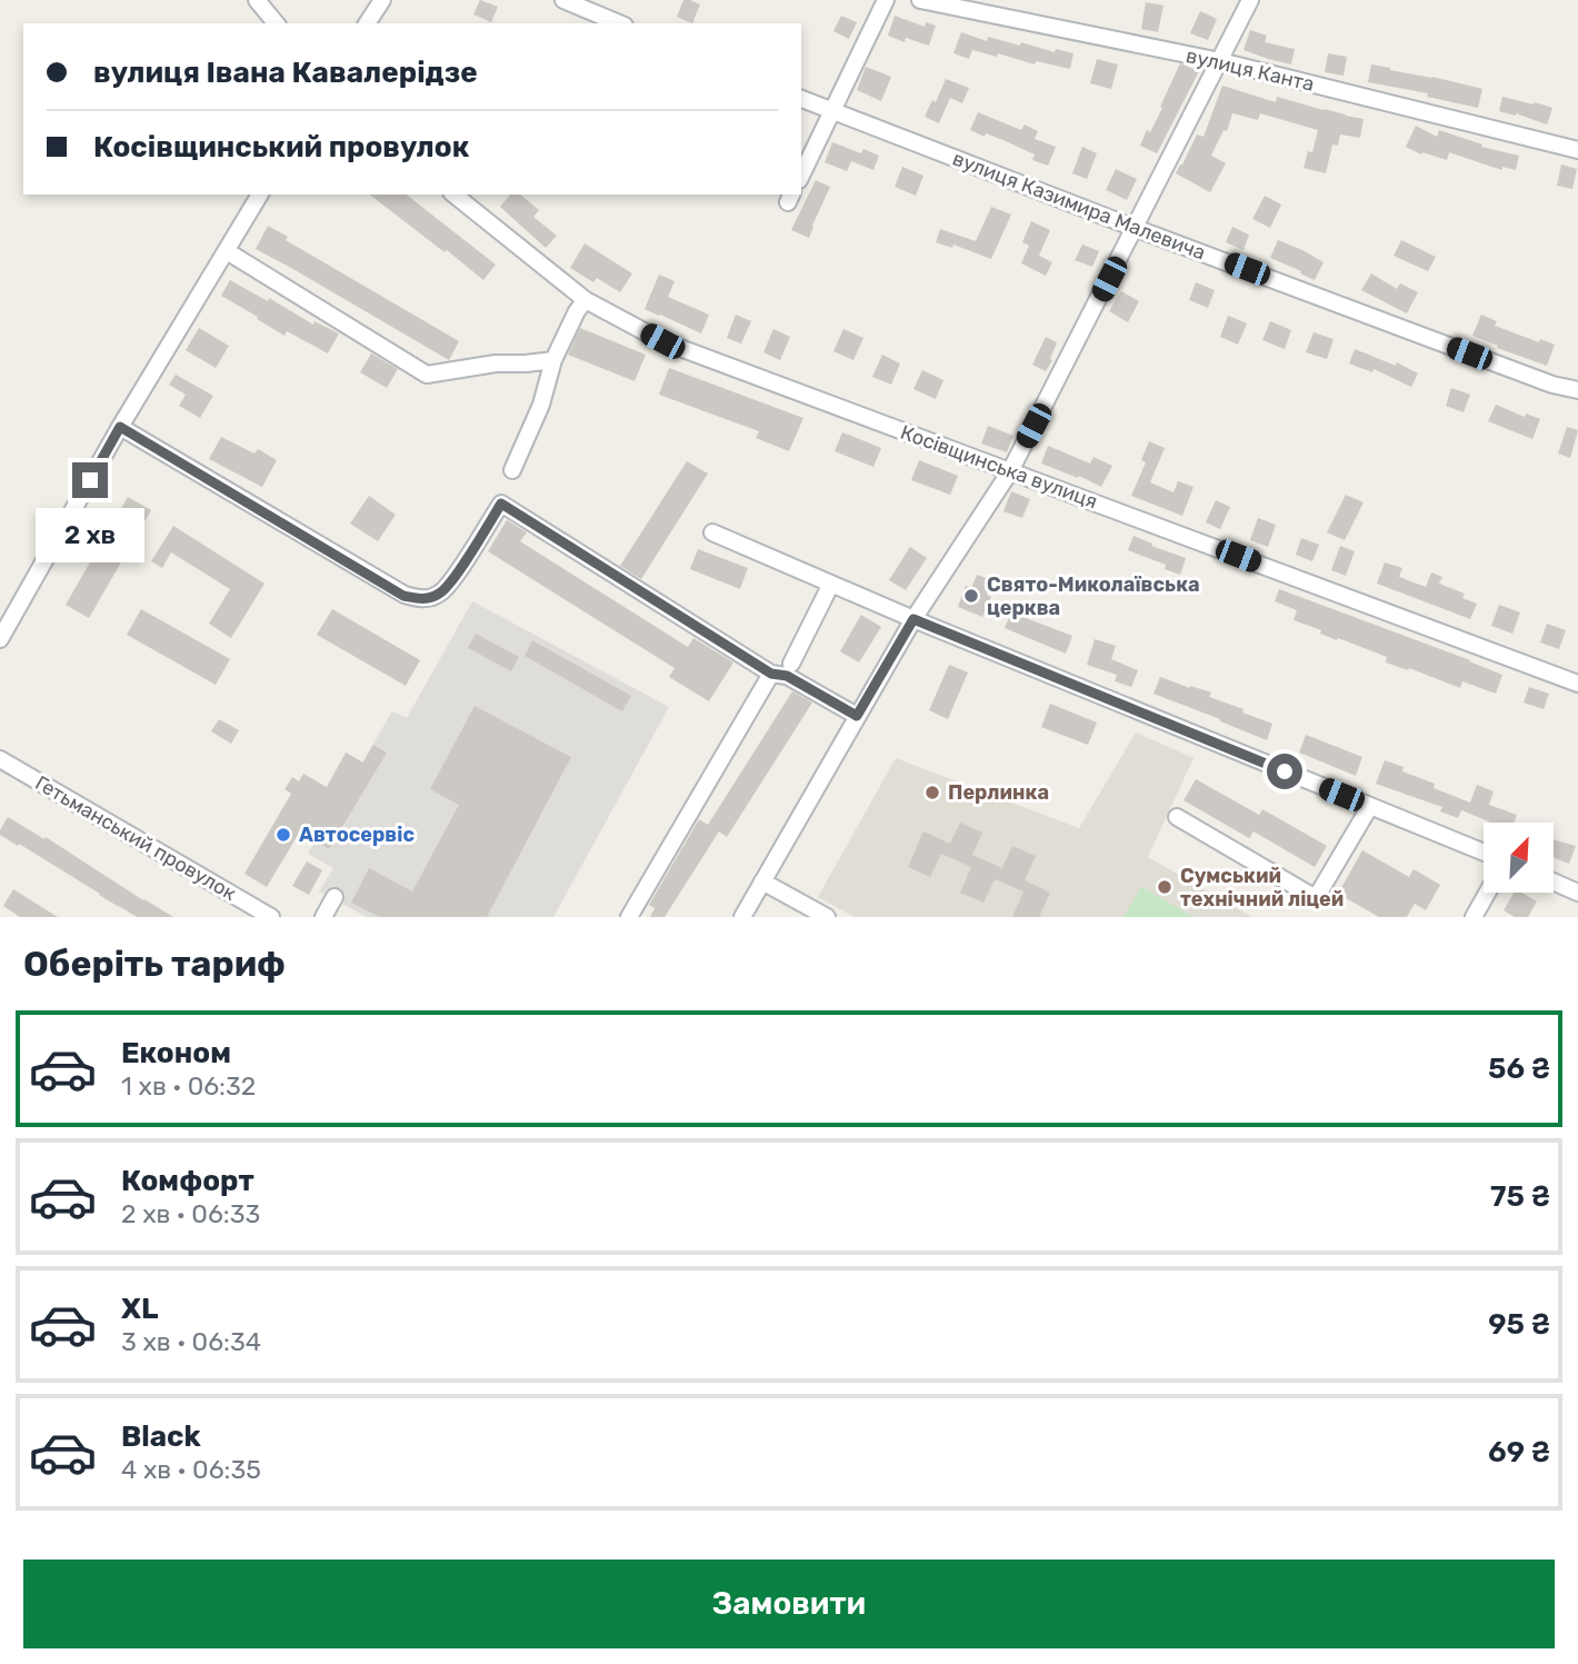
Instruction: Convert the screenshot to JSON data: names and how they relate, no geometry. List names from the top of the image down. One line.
{"streets":{"street":["вулиця Канта","вулиця Казимира Малевича","Косівщинська вулиця","Гетьманський провулок"]},"places":["Свято-Миколаївська церква","Перлинка","Автосервіс","Сумський технічний ліцей"],"north":"top right","page":{"banner":["вулиця Івана Кавалерідзе","Косівщинський провулок"],"bubble":"2 хв","heading":"Оберіть тариф","list":[{"name":"Економ","note":"1 хв · 06:32","value":"56 ₴"},{"name":"Комфорт","note":"2 хв · 06:33","value":"75 ₴"},{"name":"XL","note":"3 хв · 06:34","value":"95 ₴"},{"name":"Black","note":"4 хв · 06:35","value":"69 ₴"}],"buttons":"Замовити"}}
